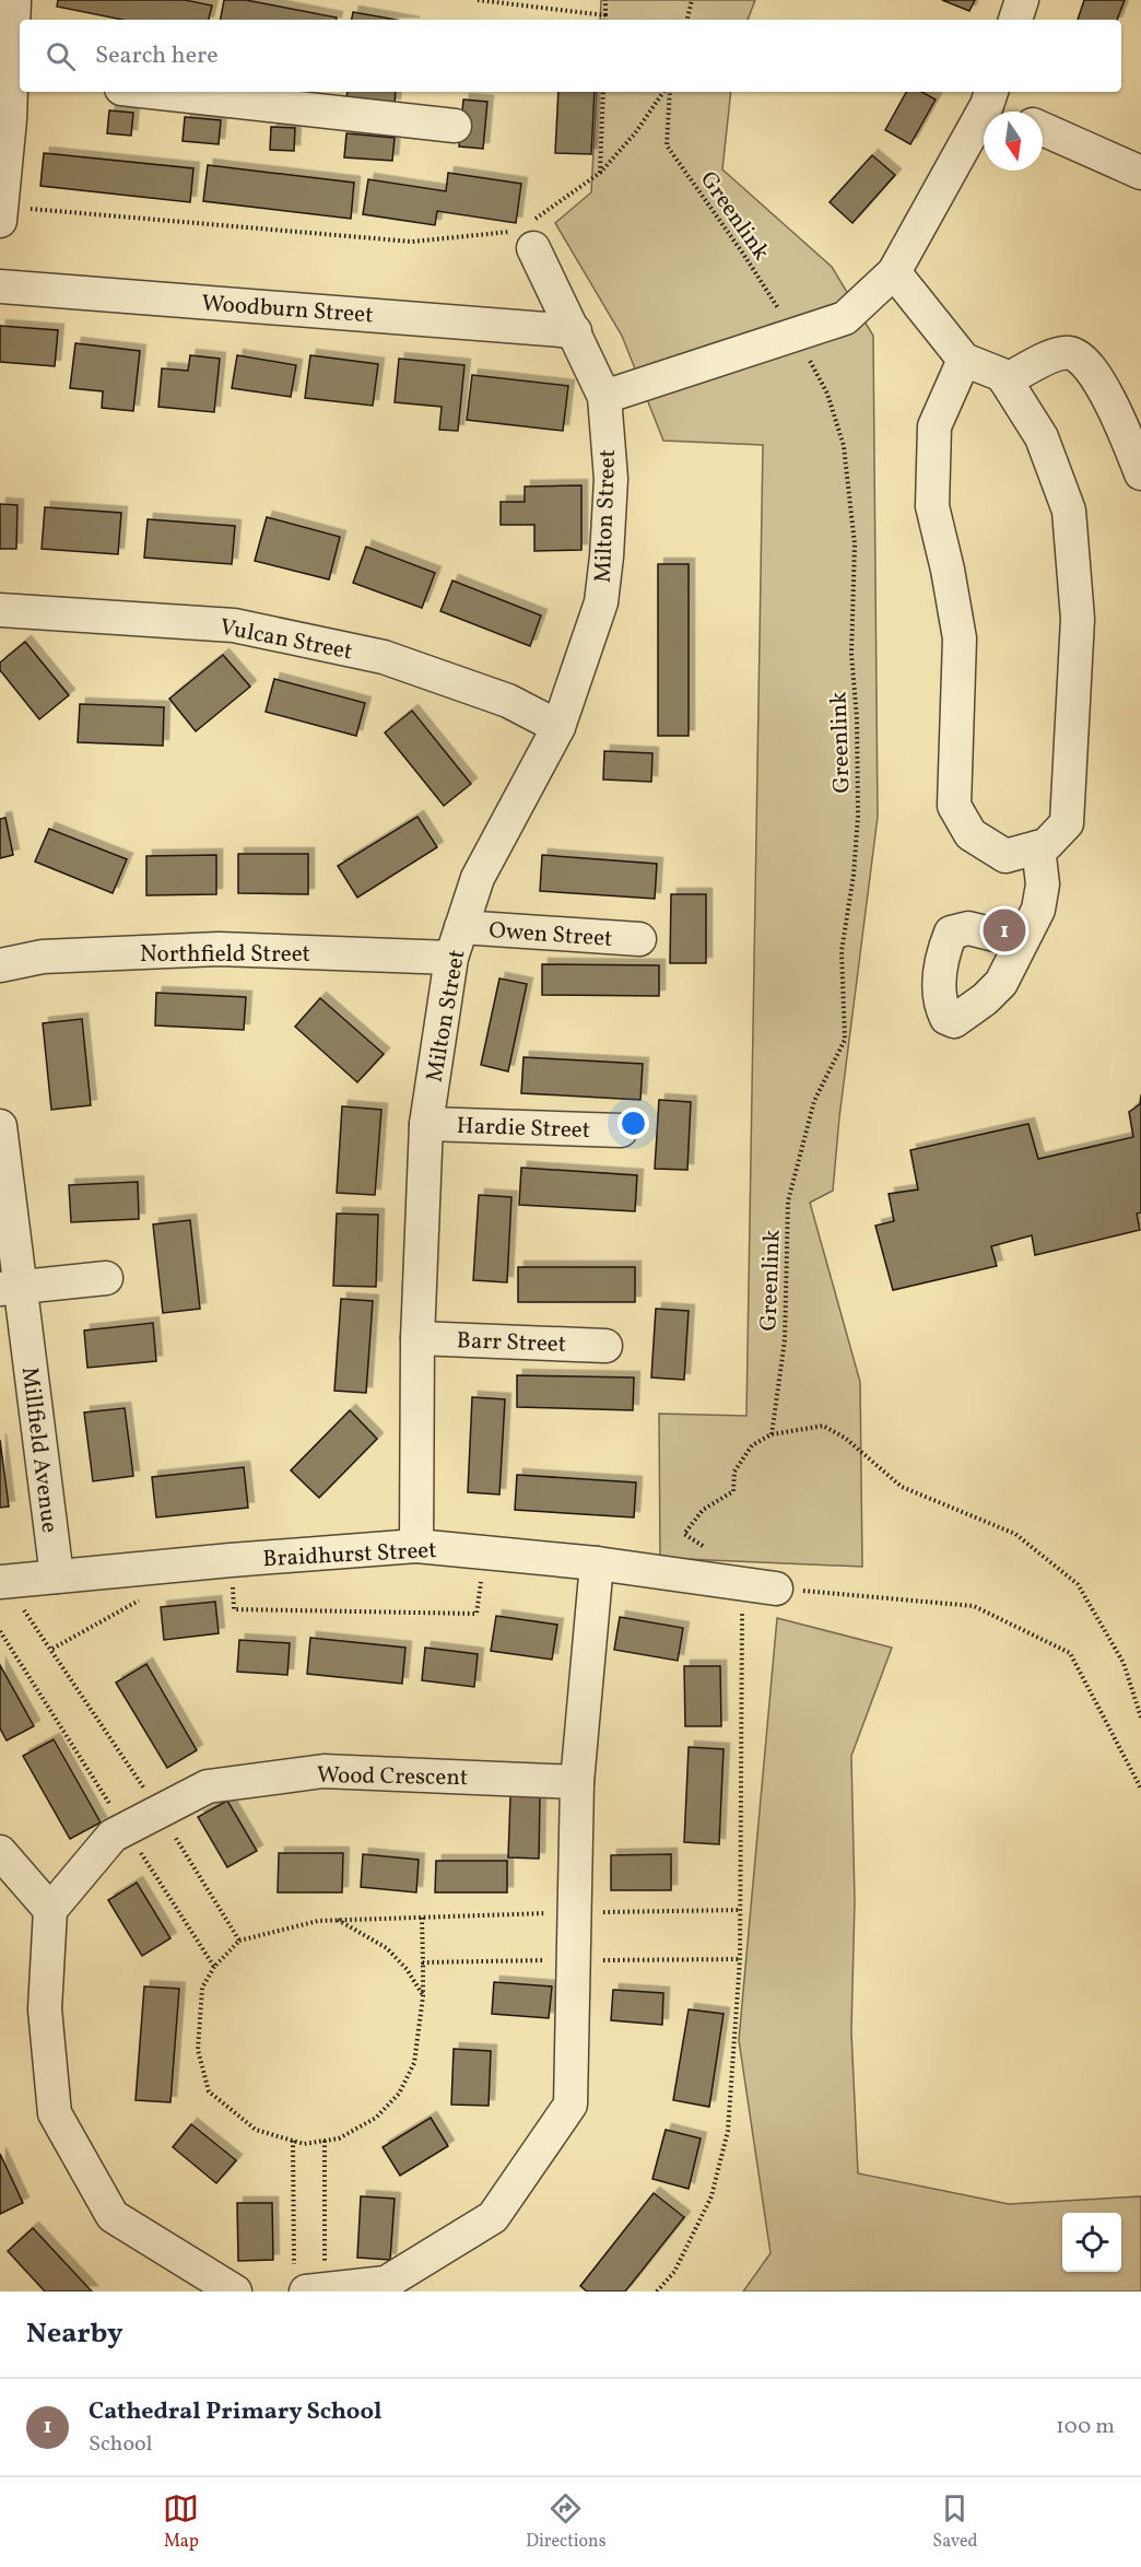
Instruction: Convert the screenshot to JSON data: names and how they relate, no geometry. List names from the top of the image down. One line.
{"streets":{"street":["Woodburn Street","Milton Street","Vulcan Street","Owen Street","Northfield Street","Hardie Street","Barr Street","Millfield Avenue","Braidhurst Street","Wood Crescent"],"path":["Greenlink"]},"crossings":[["Woodburn Street","Milton Street"],["Milton Street","Vulcan Street"],["Milton Street","Owen Street"],["Milton Street","Northfield Street"],["Milton Street","Hardie Street"],["Milton Street","Barr Street"],["Milton Street","Braidhurst Street"],["Millfield Avenue","Braidhurst Street"]],"north":"bottom","page":{"search":"Search here","pins":"1","heading":"Nearby","list":[{"mark":"1","name":"Cathedral Primary School","note":"School","value":"100 m"}],"nav":["Map","Directions","Saved"]}}
